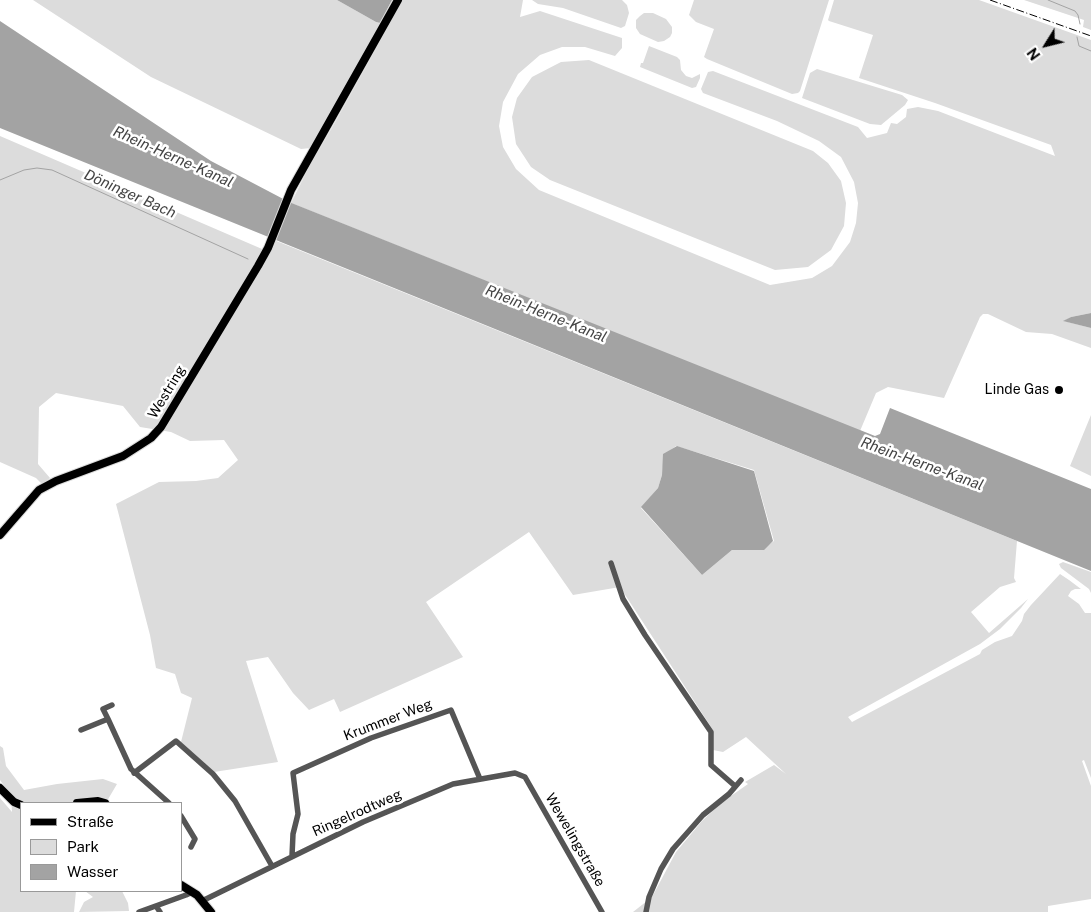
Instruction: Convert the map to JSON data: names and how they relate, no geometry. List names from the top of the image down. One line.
{"streets":{"main road":["Westring"],"street":["Krummer Weg","Ringelrodtweg","Wewelingstraße"]},"crossings":[["Krummer Weg","Ringelrodtweg"],["Ringelrodtweg","Wewelingstraße"]],"water":["Rhein-Herne-Kanal","Döninger Bach"],"places":["Linde Gas"],"legend":["Straße","Park","Wasser"],"north":"bottom left"}
